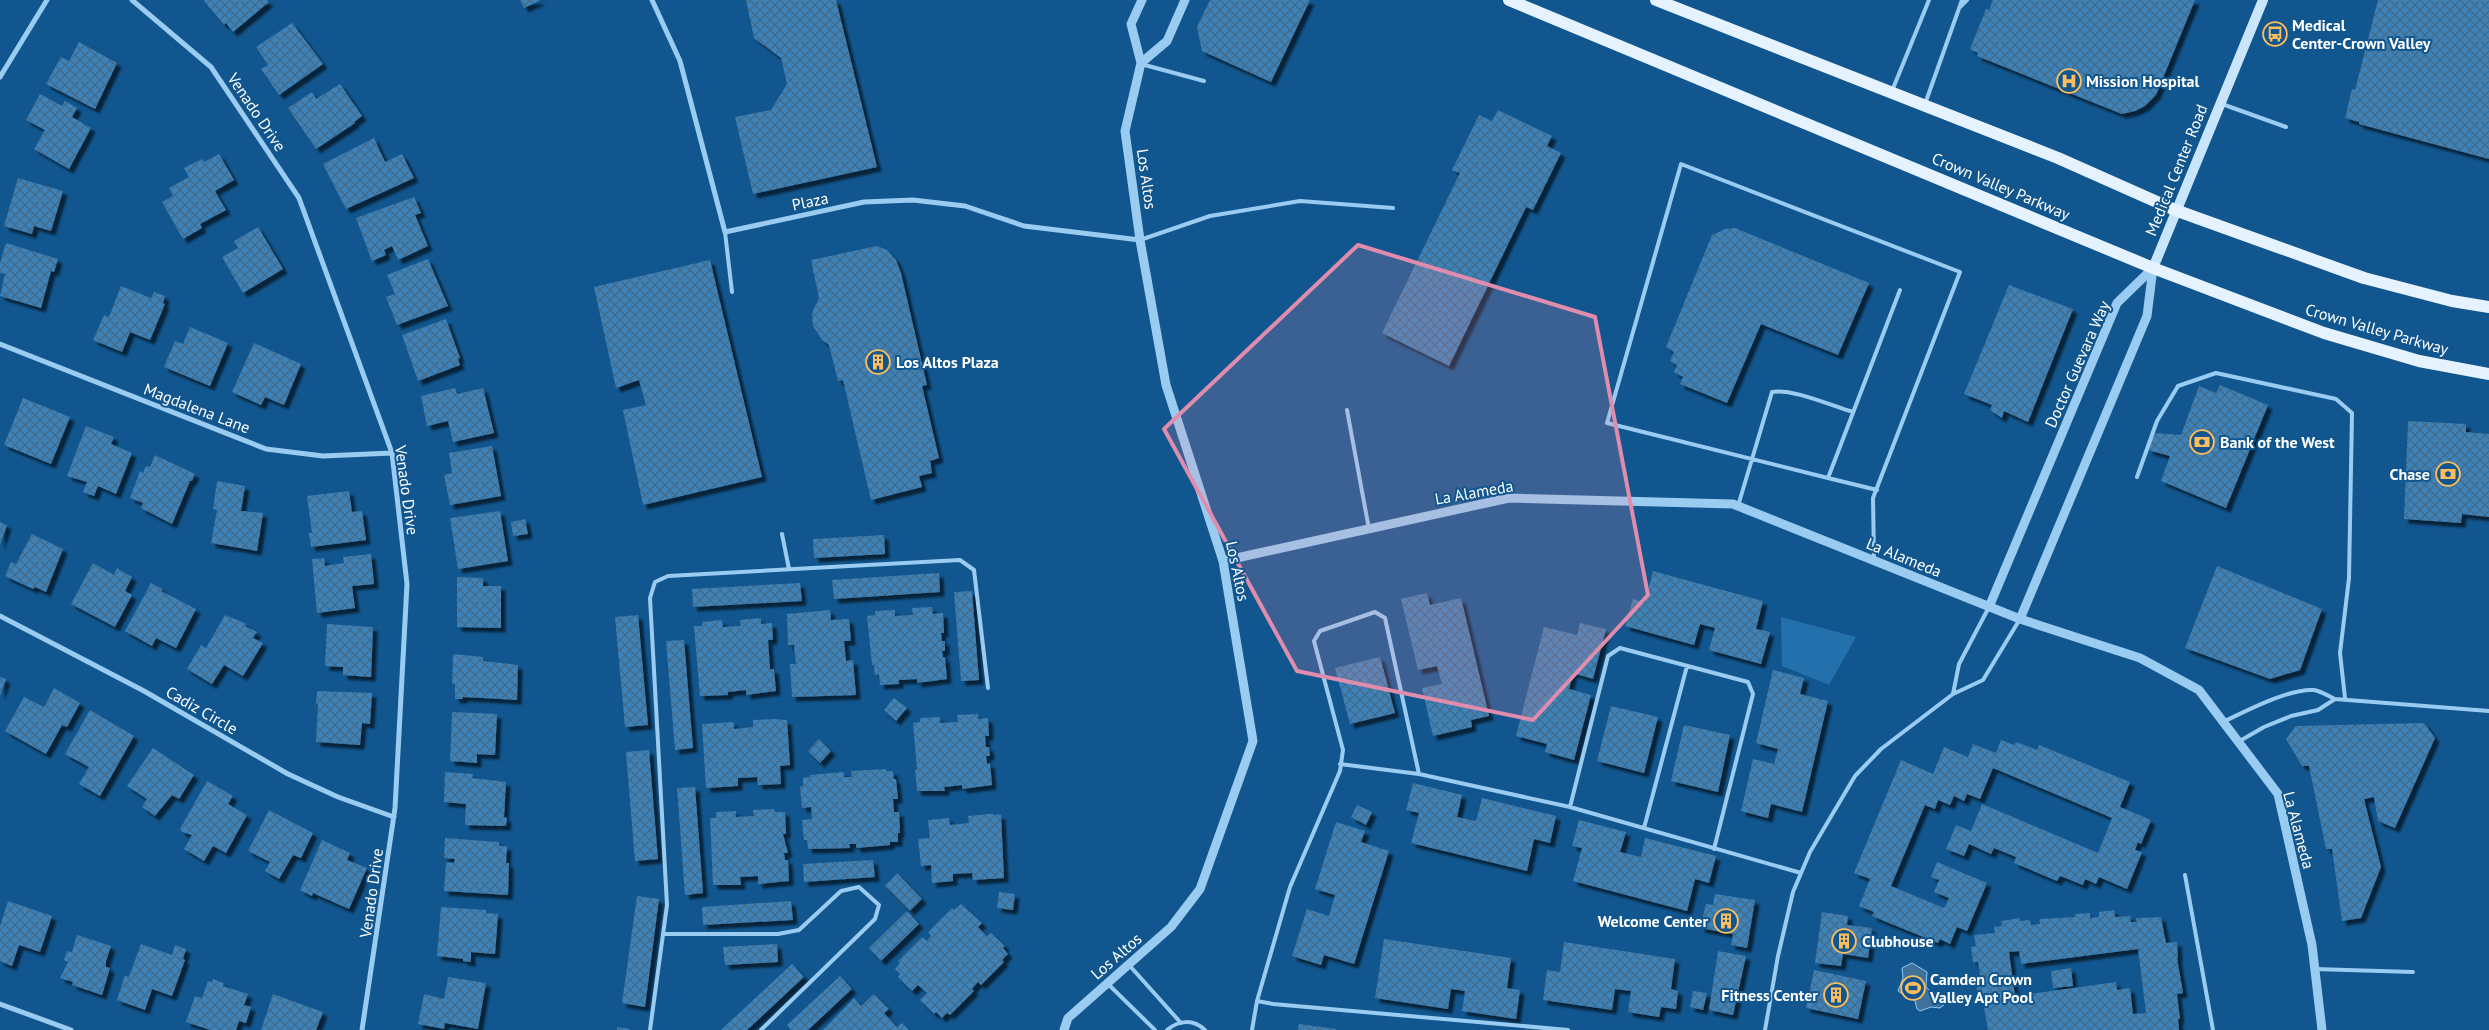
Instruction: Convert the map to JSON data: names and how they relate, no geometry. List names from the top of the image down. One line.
{"streets":{"main road":["Medical Center Road","Crown Valley Parkway"],"street":["Venado Drive","Los Altos","Plaza","Doctor Guevara Way","Magdalena Lane","La Alameda","Cadiz Circle"]},"crossings":[["Venado Drive","Magdalena Lane"],["Venado Drive","Cadiz Circle"],["Medical Center Road","Crown Valley Parkway"],["Medical Center Road","Doctor Guevara Way"],["Los Altos","Plaza"],["Los Altos","La Alameda"],["Crown Valley Parkway","Doctor Guevara Way"],["Doctor Guevara Way","La Alameda"]],"places":{"bus stop":["Medical Center-Crown Valley"],"hospital":["Mission Hospital"],"building":["Los Altos Plaza","Welcome Center","Clubhouse","Fitness Center"],"bank":["Bank of the West","Chase"],"sports":["Camden Crown Valley Apt Pool"]}}
